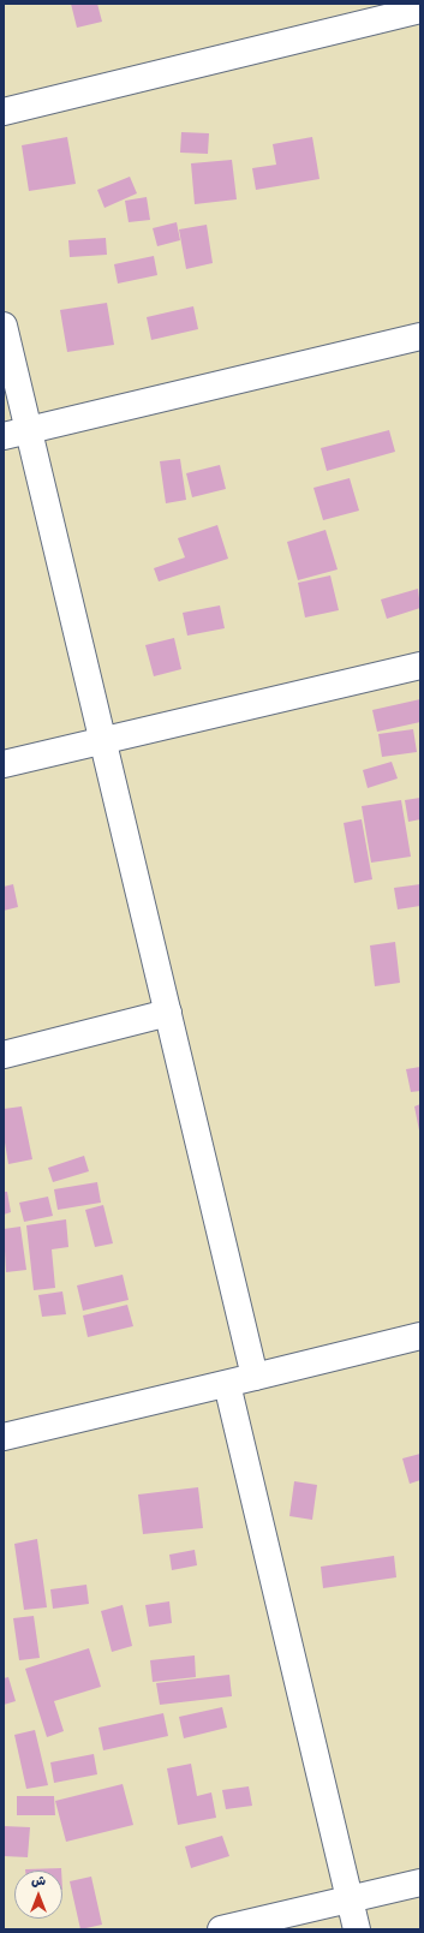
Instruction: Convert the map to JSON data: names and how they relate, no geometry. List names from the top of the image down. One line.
{"north":"top"}
